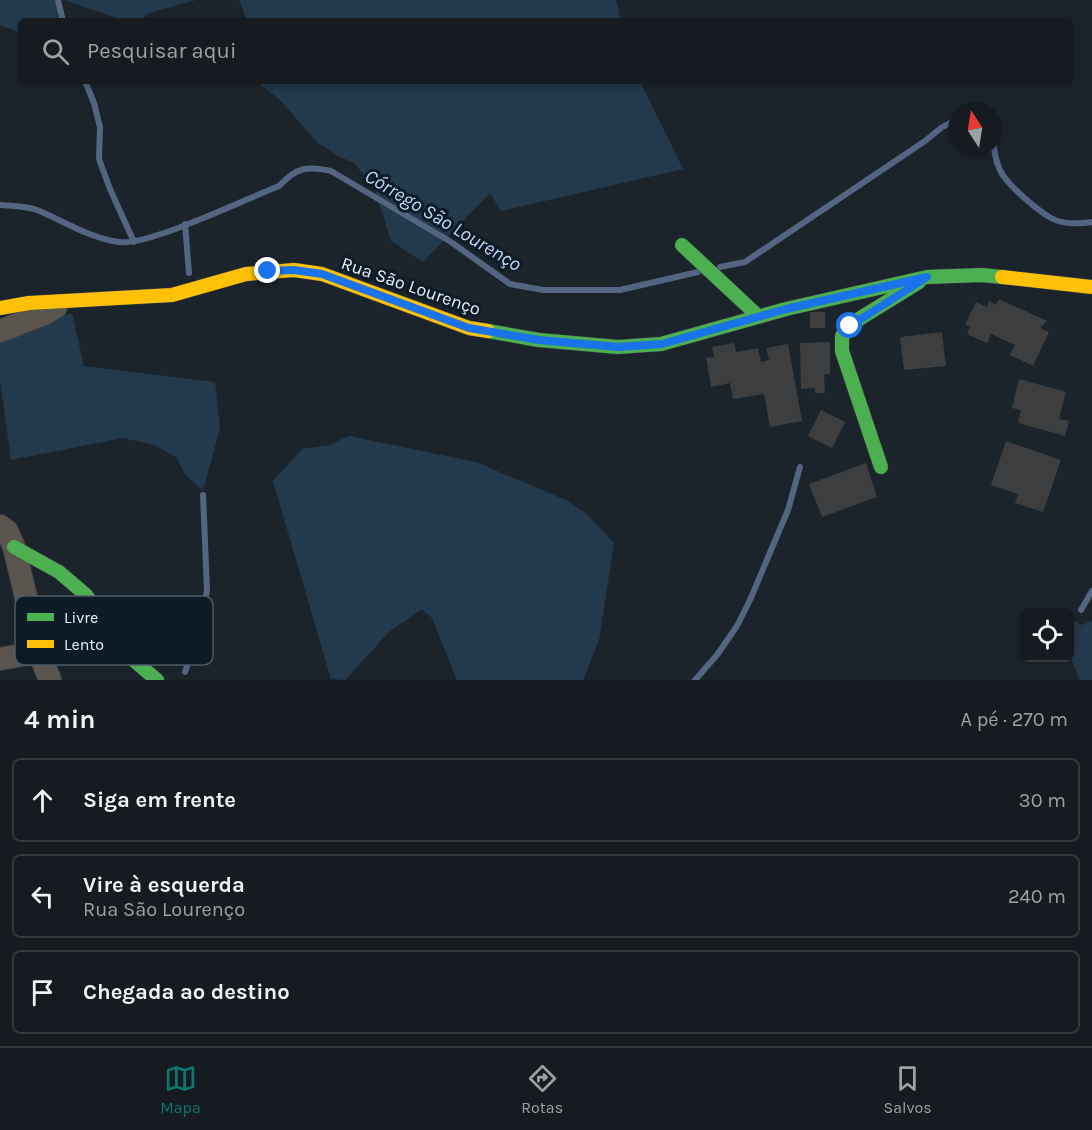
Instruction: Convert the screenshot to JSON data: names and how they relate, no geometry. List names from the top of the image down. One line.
{"streets":{"main road":["Rua São Lourenço"]},"water":["Córrego São Lourenço"],"legend":["Livre","Lento"],"north":"top","page":{"search":"Pesquisar aqui","heading":["4 min","A pé · 270 m"],"list":[["Siga em frente","30 m"],["Vire à esquerda","Rua São Lourenço","240 m"],"Chegada ao destino"],"nav":["Mapa","Rotas","Salvos"]}}
